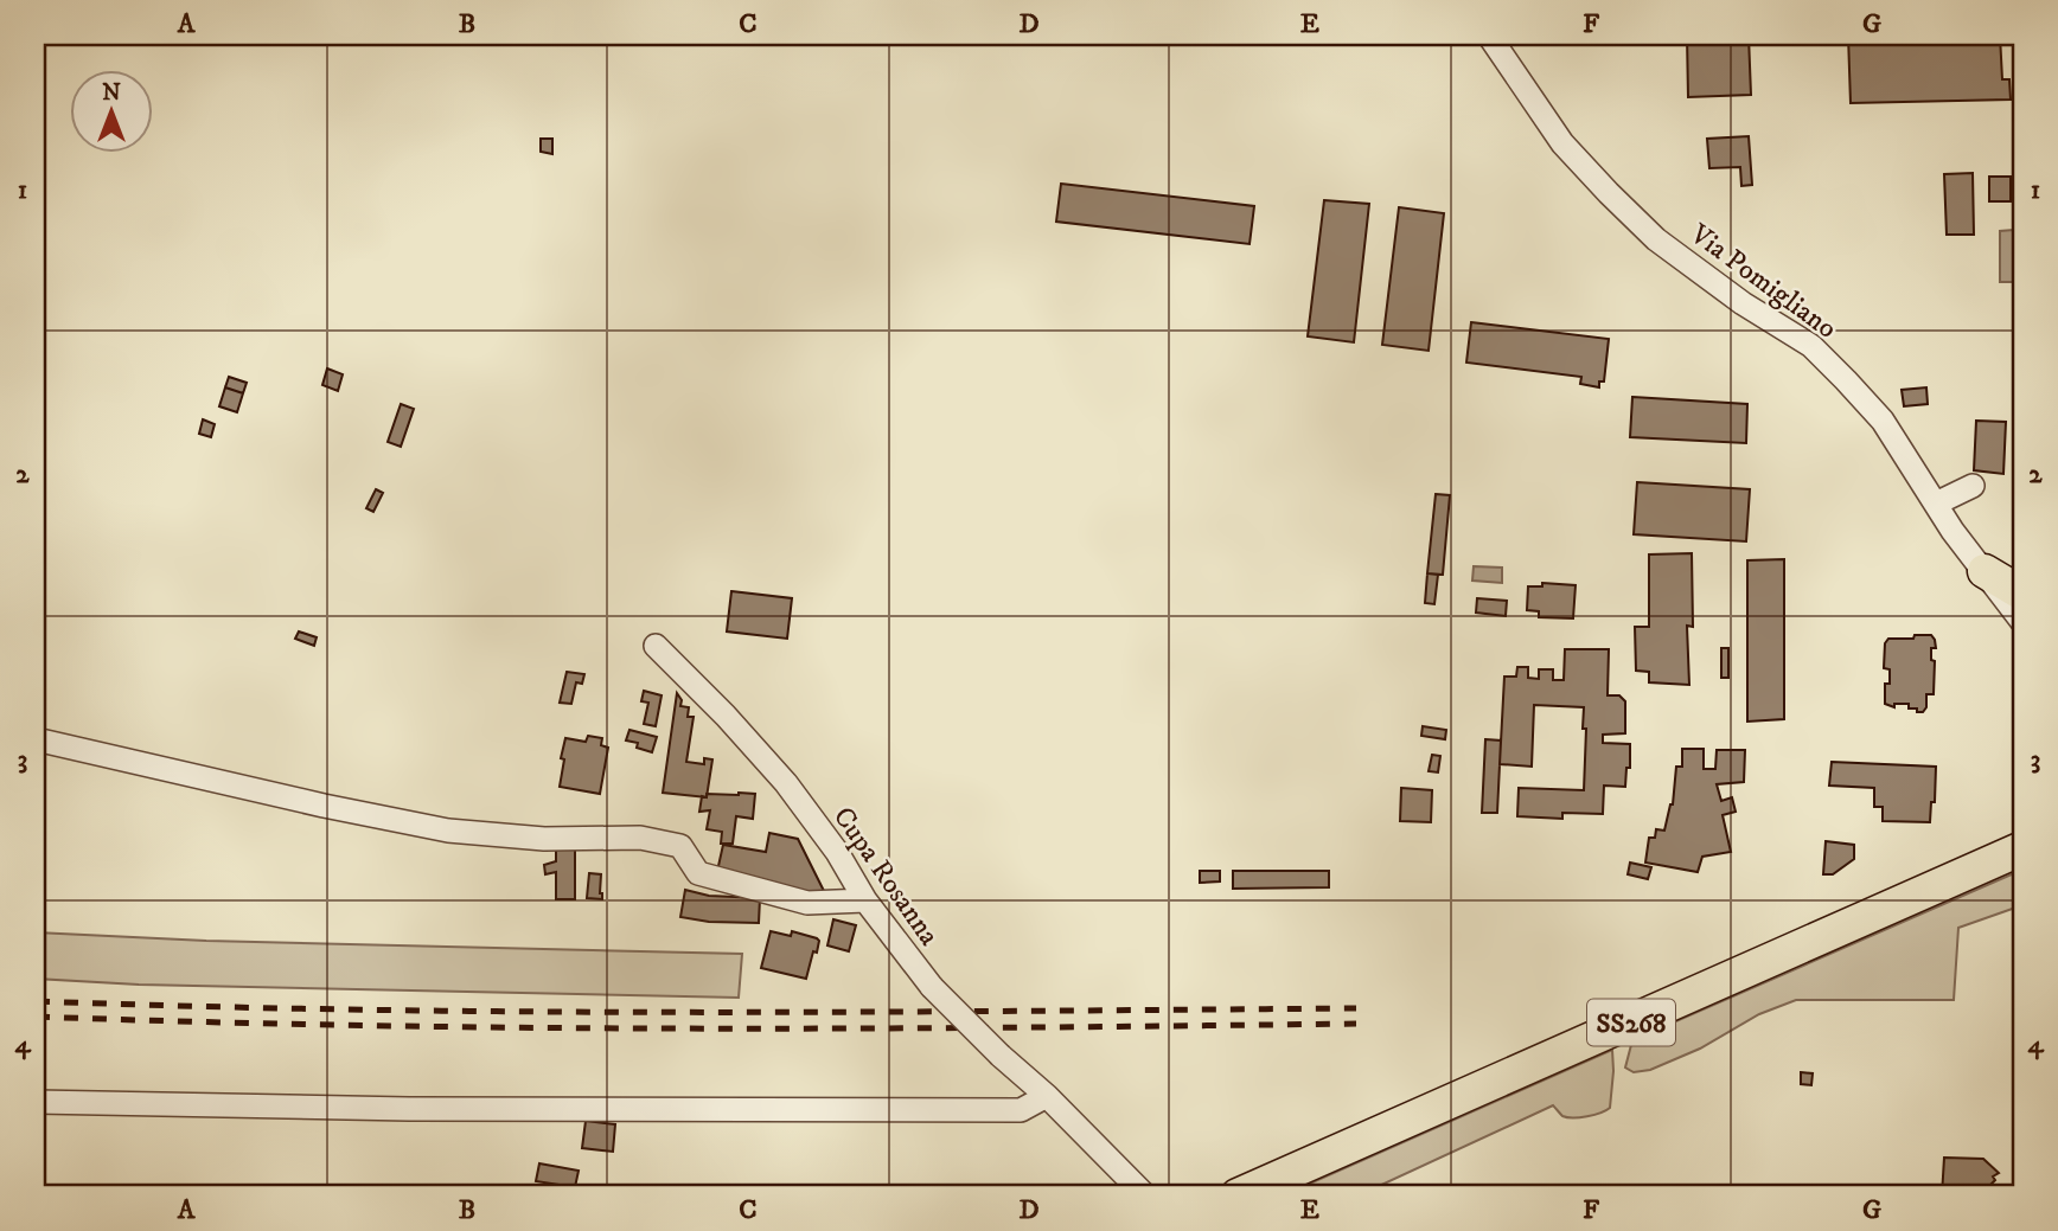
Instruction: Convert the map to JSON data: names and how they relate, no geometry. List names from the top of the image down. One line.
{"streets":{"highway":["SS268"],"street":["Via Pomigliano","Cupa Rosanna"]},"north":"top","grid":{"columns":["A","B","C","D","E","F","G"],"rows":["1","2","3","4"]}}
